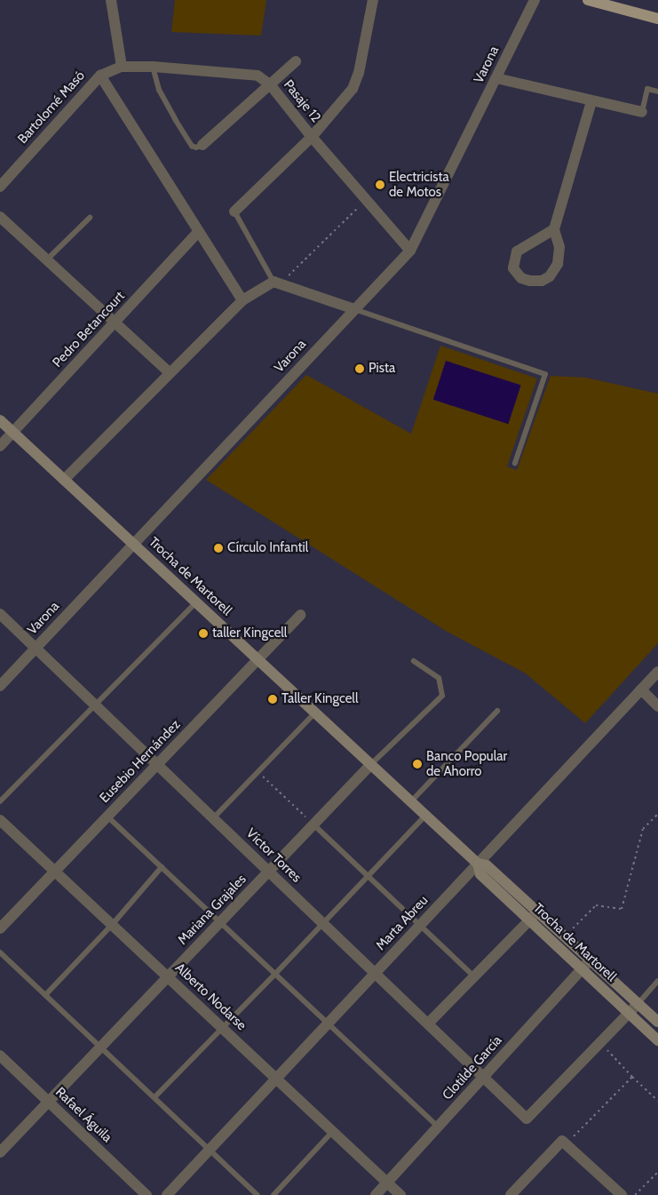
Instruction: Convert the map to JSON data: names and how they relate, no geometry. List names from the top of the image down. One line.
{"streets":{"street":["Varona","Pasaje 12","Bartolomé Masó","Pedro Betancourt","Trocha de Martorell","Eusebio Hernández","Víctor Torres","Mariana Grajales","Marta Abreu","Alberto Nodarse","Clotilde García","Rafael Águila"]},"crossings":[["Varona","Pasaje 12"],["Varona","Trocha de Martorell"],["Varona","Víctor Torres"],["Pasaje 12","Bartolomé Masó"],["Pedro Betancourt","Trocha de Martorell"],["Trocha de Martorell","Eusebio Hernández"],["Trocha de Martorell","Mariana Grajales"],["Trocha de Martorell","Marta Abreu"],["Trocha de Martorell","Clotilde García"],["Eusebio Hernández","Víctor Torres"],["Eusebio Hernández","Alberto Nodarse"],["Víctor Torres","Mariana Grajales"],["Víctor Torres","Marta Abreu"],["Víctor Torres","Clotilde García"],["Mariana Grajales","Alberto Nodarse"],["Mariana Grajales","Rafael Águila"],["Marta Abreu","Alberto Nodarse"],["Alberto Nodarse","Clotilde García"]],"places":["Electricista de Motos","Pista","Círculo Infantil","taller Kingcell","Taller Kingcell","Banco Popular de Ahorro"]}
